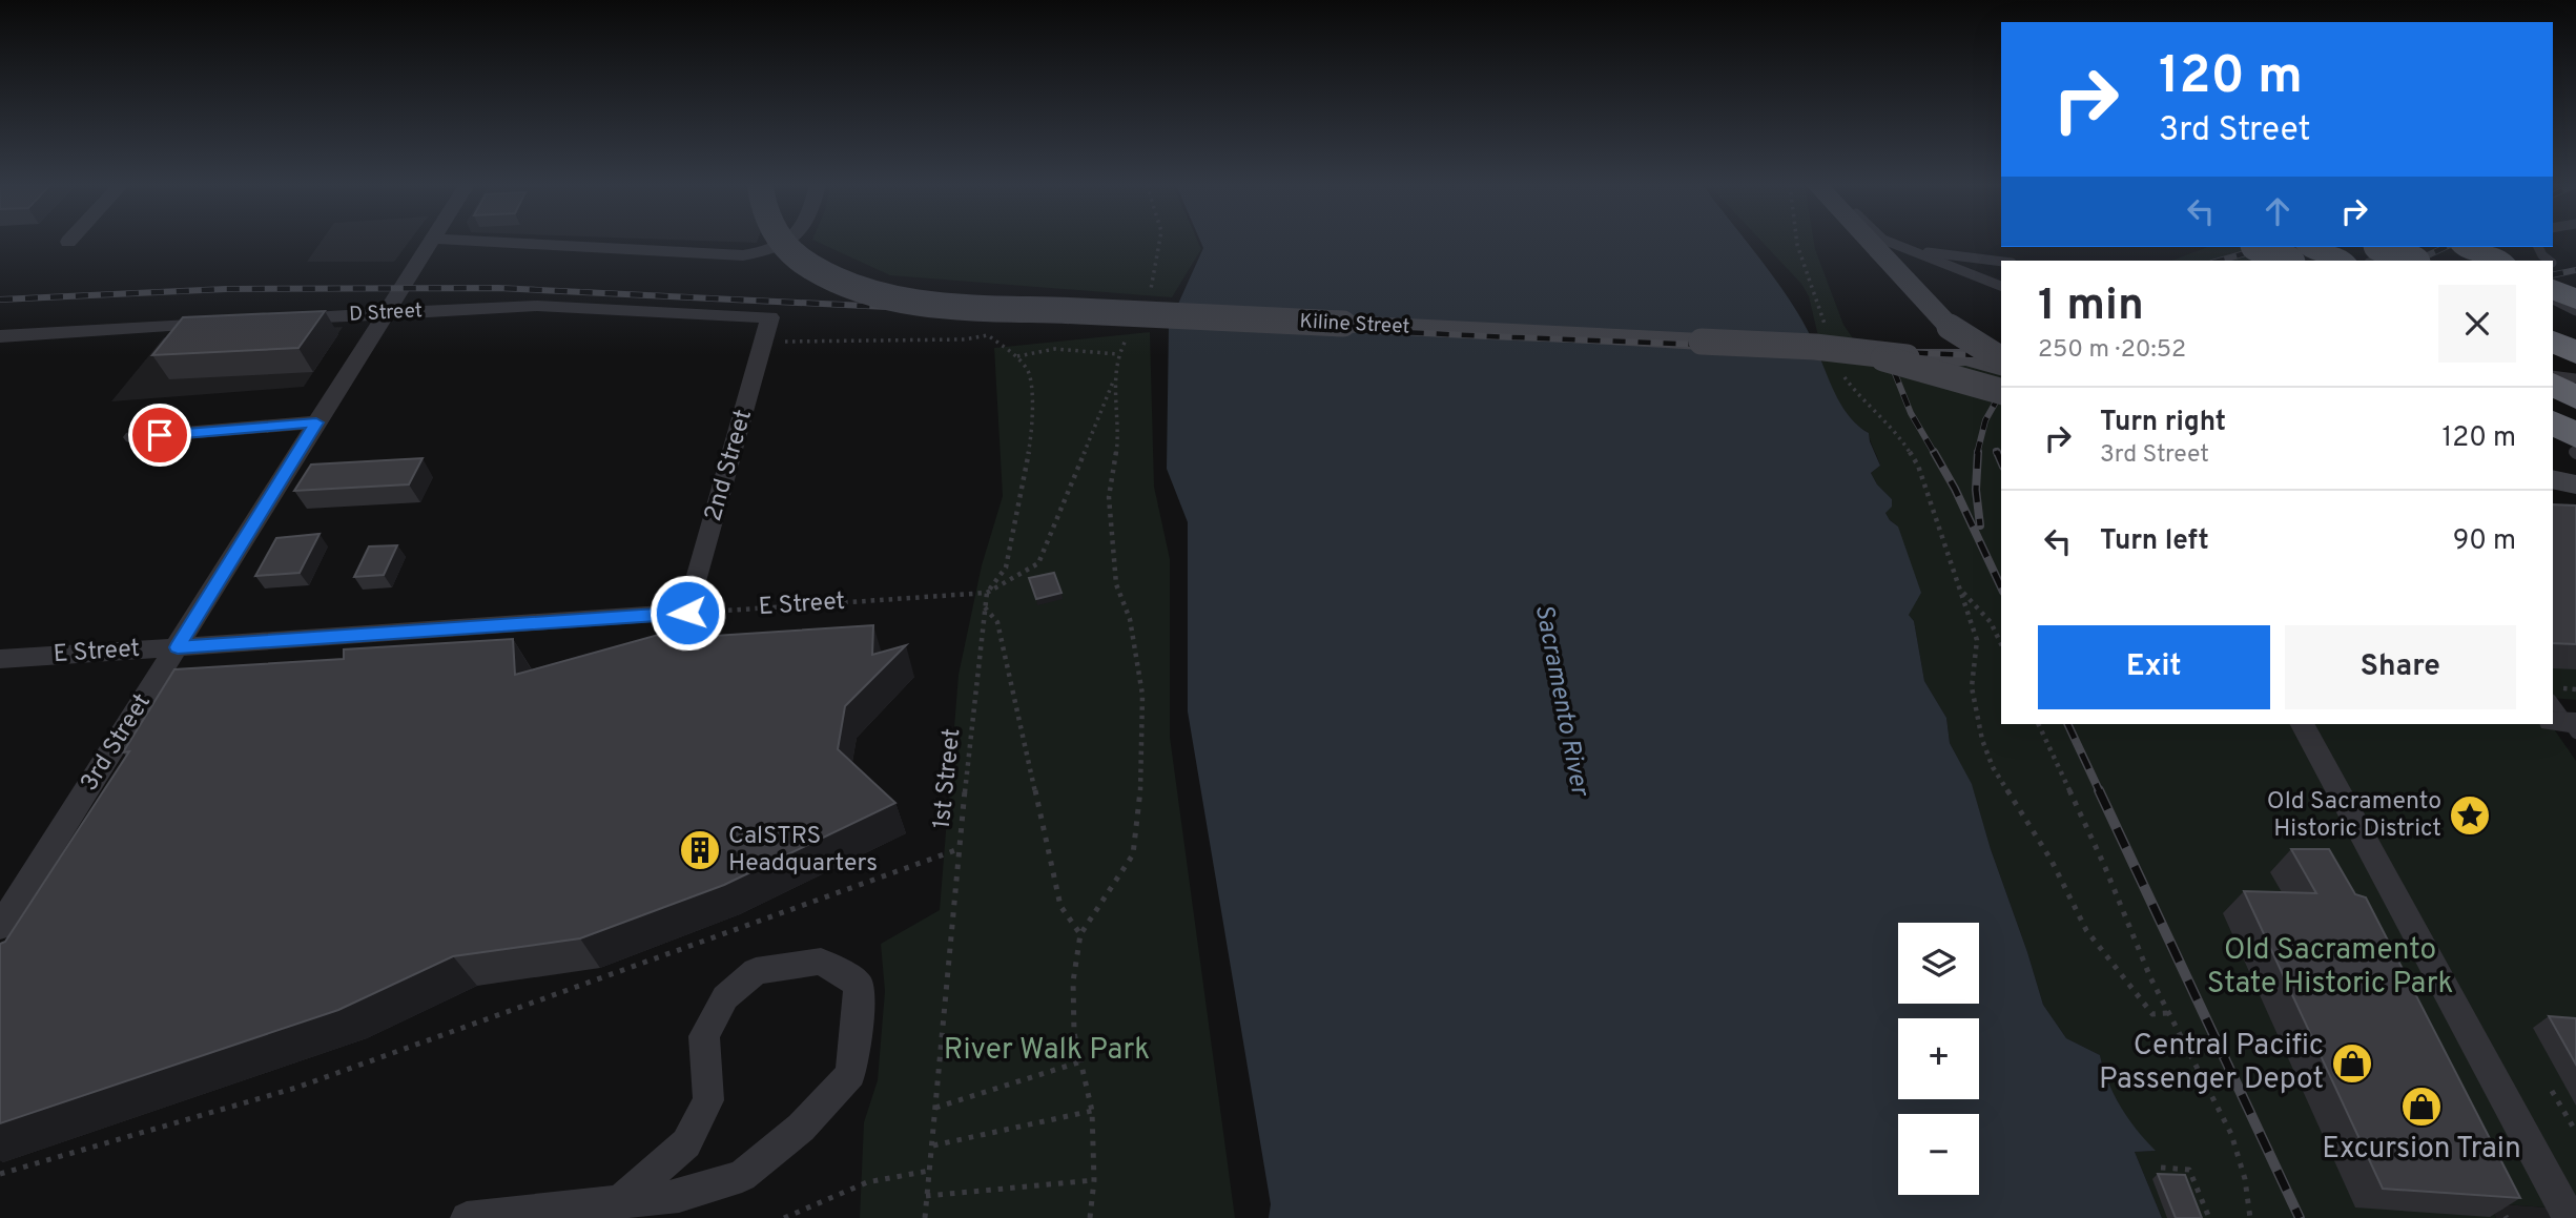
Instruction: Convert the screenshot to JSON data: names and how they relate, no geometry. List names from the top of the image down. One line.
{"streets":{"main road":["Kiline Street"],"street":["D Street","2nd Street","E Street","3rd Street"],"path":["1st Street"]},"crossings":[["D Street","2nd Street"],["D Street","3rd Street"],["2nd Street","E Street"],["E Street","3rd Street"],["E Street","1st Street"]],"water":["Sacramento River"],"parks":["Old Sacramento State Historic Park","River Walk Park"],"places":{"place":["Old Sacramento Historic District"],"building":["CalSTRS Headquarters"],"shop":["Central Pacific Passenger Depot","Excursion Train"]},"page":{"turn":["120 m","3rd Street"],"heading":["1 min","250 m · 20:52"],"list":[{"name":"Turn right","note":"3rd Street","value":"120 m"},{"name":"Turn left","value":"90 m"}],"buttons":["Exit","Share"],"map_buttons":["+","−"]}}
